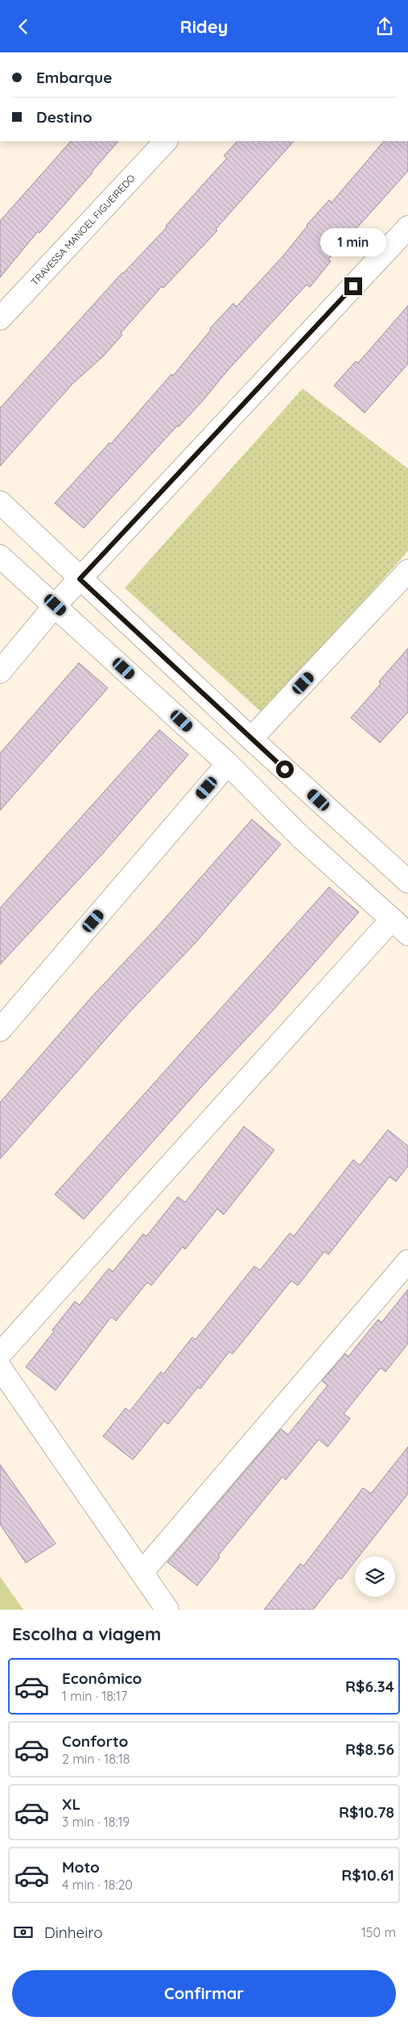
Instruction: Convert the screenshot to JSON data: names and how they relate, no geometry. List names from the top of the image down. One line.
{"streets":{"street":["TRAVESSA MANOEL FIGUEIREDO"]},"page":{"header":"Ridey","banner":["Embarque","Destino"],"bubble":"1 min","heading":"Escolha a viagem","list":[{"name":"Econômico","note":"1 min · 18:17","value":"R$6.34"},{"name":"Conforto","note":"2 min · 18:18","value":"R$8.56"},{"name":"XL","note":"3 min · 18:19","value":"R$10.78"},{"name":"Moto","note":"4 min · 18:20","value":"R$10.61"}],"pay":["Dinheiro","150 m"],"buttons":"Confirmar"}}
